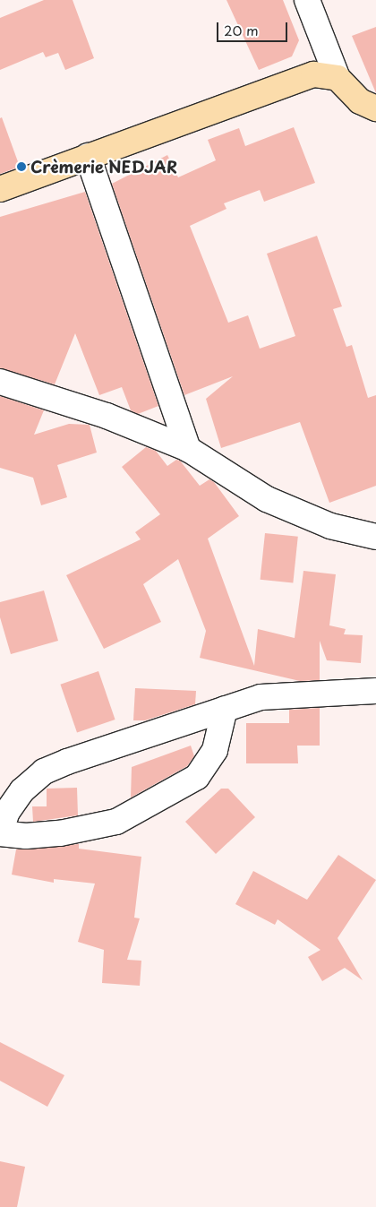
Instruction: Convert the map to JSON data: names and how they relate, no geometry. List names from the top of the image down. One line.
{"places":["Crèmerie NEDJAR"],"scale_bar":"20 m"}
